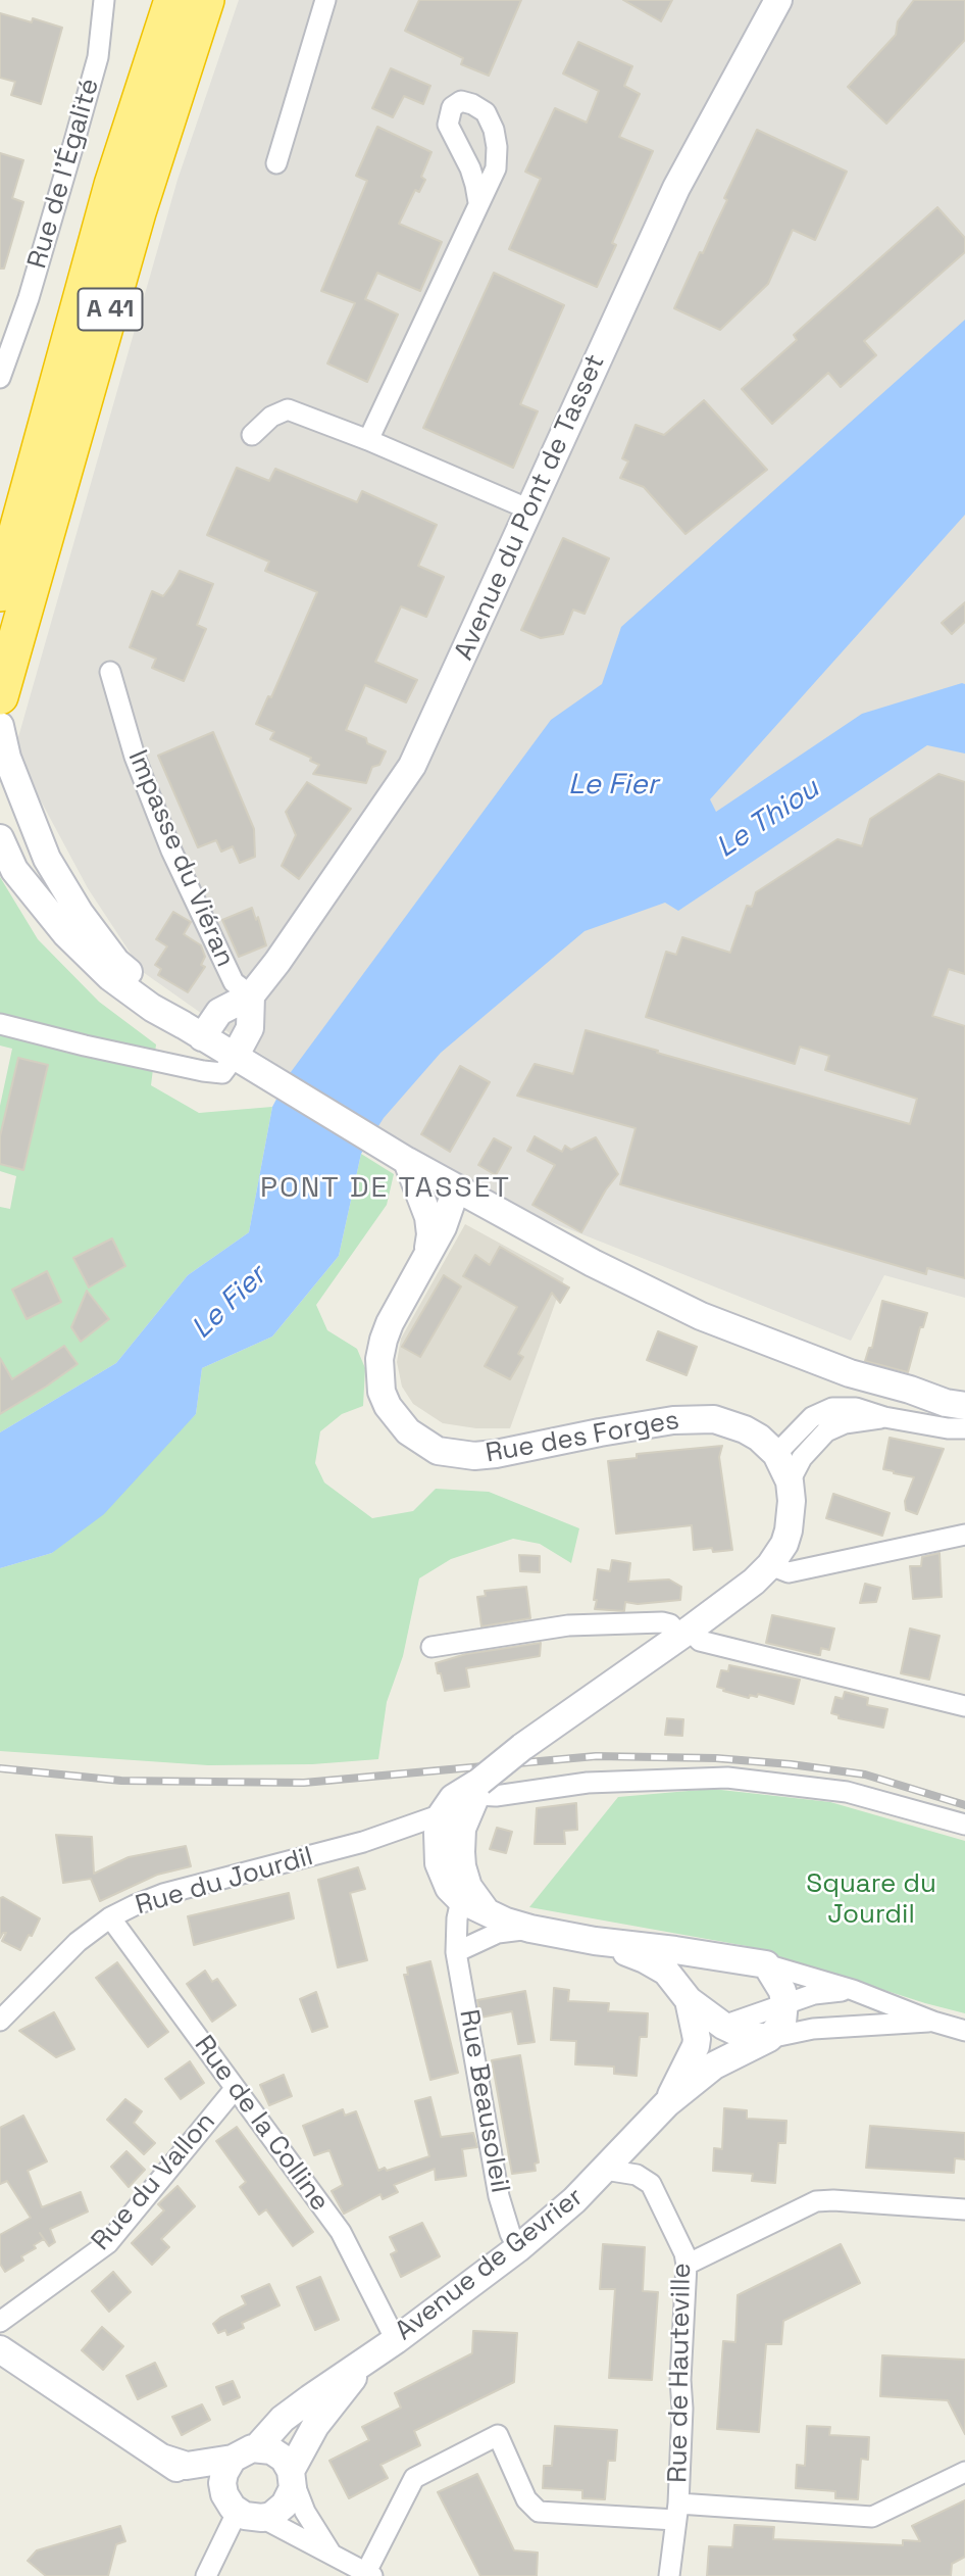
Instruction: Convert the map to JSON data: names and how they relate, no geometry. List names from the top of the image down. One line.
{"streets":{"highway":["A 41"],"street":["Rue de l'Égalité","Avenue du Pont de Tasset","Impasse du Viéran","Rue des Forges","Rue du Jourdil","Rue Beausoleil","Rue de la Colline","Rue du Vallon","Avenue de Gevrier","Rue de Hauteville"]},"crossings":[["Avenue du Pont de Tasset","Impasse du Viéran"],["Rue du Jourdil","Rue de la Colline"],["Rue Beausoleil","Avenue de Gevrier"],["Rue de la Colline","Rue du Vallon"],["Rue de la Colline","Avenue de Gevrier"],["Avenue de Gevrier","Rue de Hauteville"]],"districts":["PONT DE TASSET"],"water":["Le Fier","Le Thiou"],"parks":["Square du Jourdil"]}
